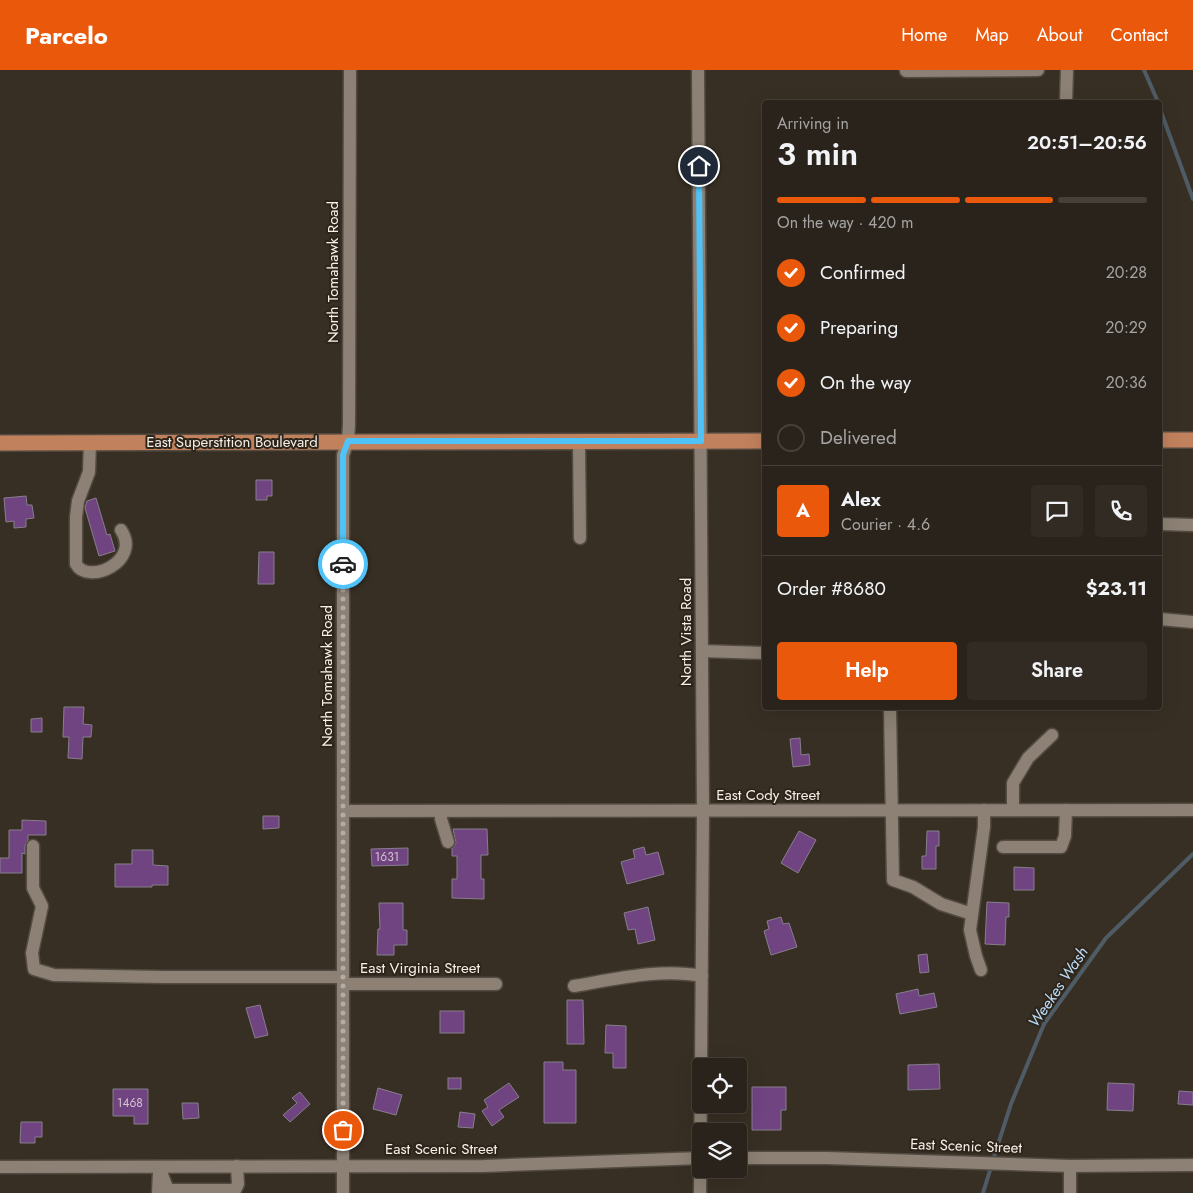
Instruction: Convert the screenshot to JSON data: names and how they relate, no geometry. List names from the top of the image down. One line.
{"streets":{"main road":["East Superstition Boulevard"],"street":["North Tomahawk Road","North Vista Road","East Cody Street","East Virginia Street","East Scenic Street"]},"crossings":[["North Tomahawk Road","East Superstition Boulevard"],["North Tomahawk Road","East Cody Street"],["North Tomahawk Road","East Virginia Street"],["North Tomahawk Road","East Scenic Street"],["East Superstition Boulevard","North Vista Road"],["North Vista Road","East Cody Street"]],"water":["Weekes Wash"],"house_numbers":["1631","1468"],"page":{"header":"Parcelo","nav":["Home","Map","About","Contact"],"heading":["3 min","Arriving in","20:51–20:56"],"panel":["Alex","Courier · 4.6","Order #8680","$23.11"],"bar":"On the way · 420 m","list":[["Confirmed","20:28"],["Preparing","20:29"],["On the way","20:36"],"Delivered"],"round":"A","buttons":["Help","Share"]}}
